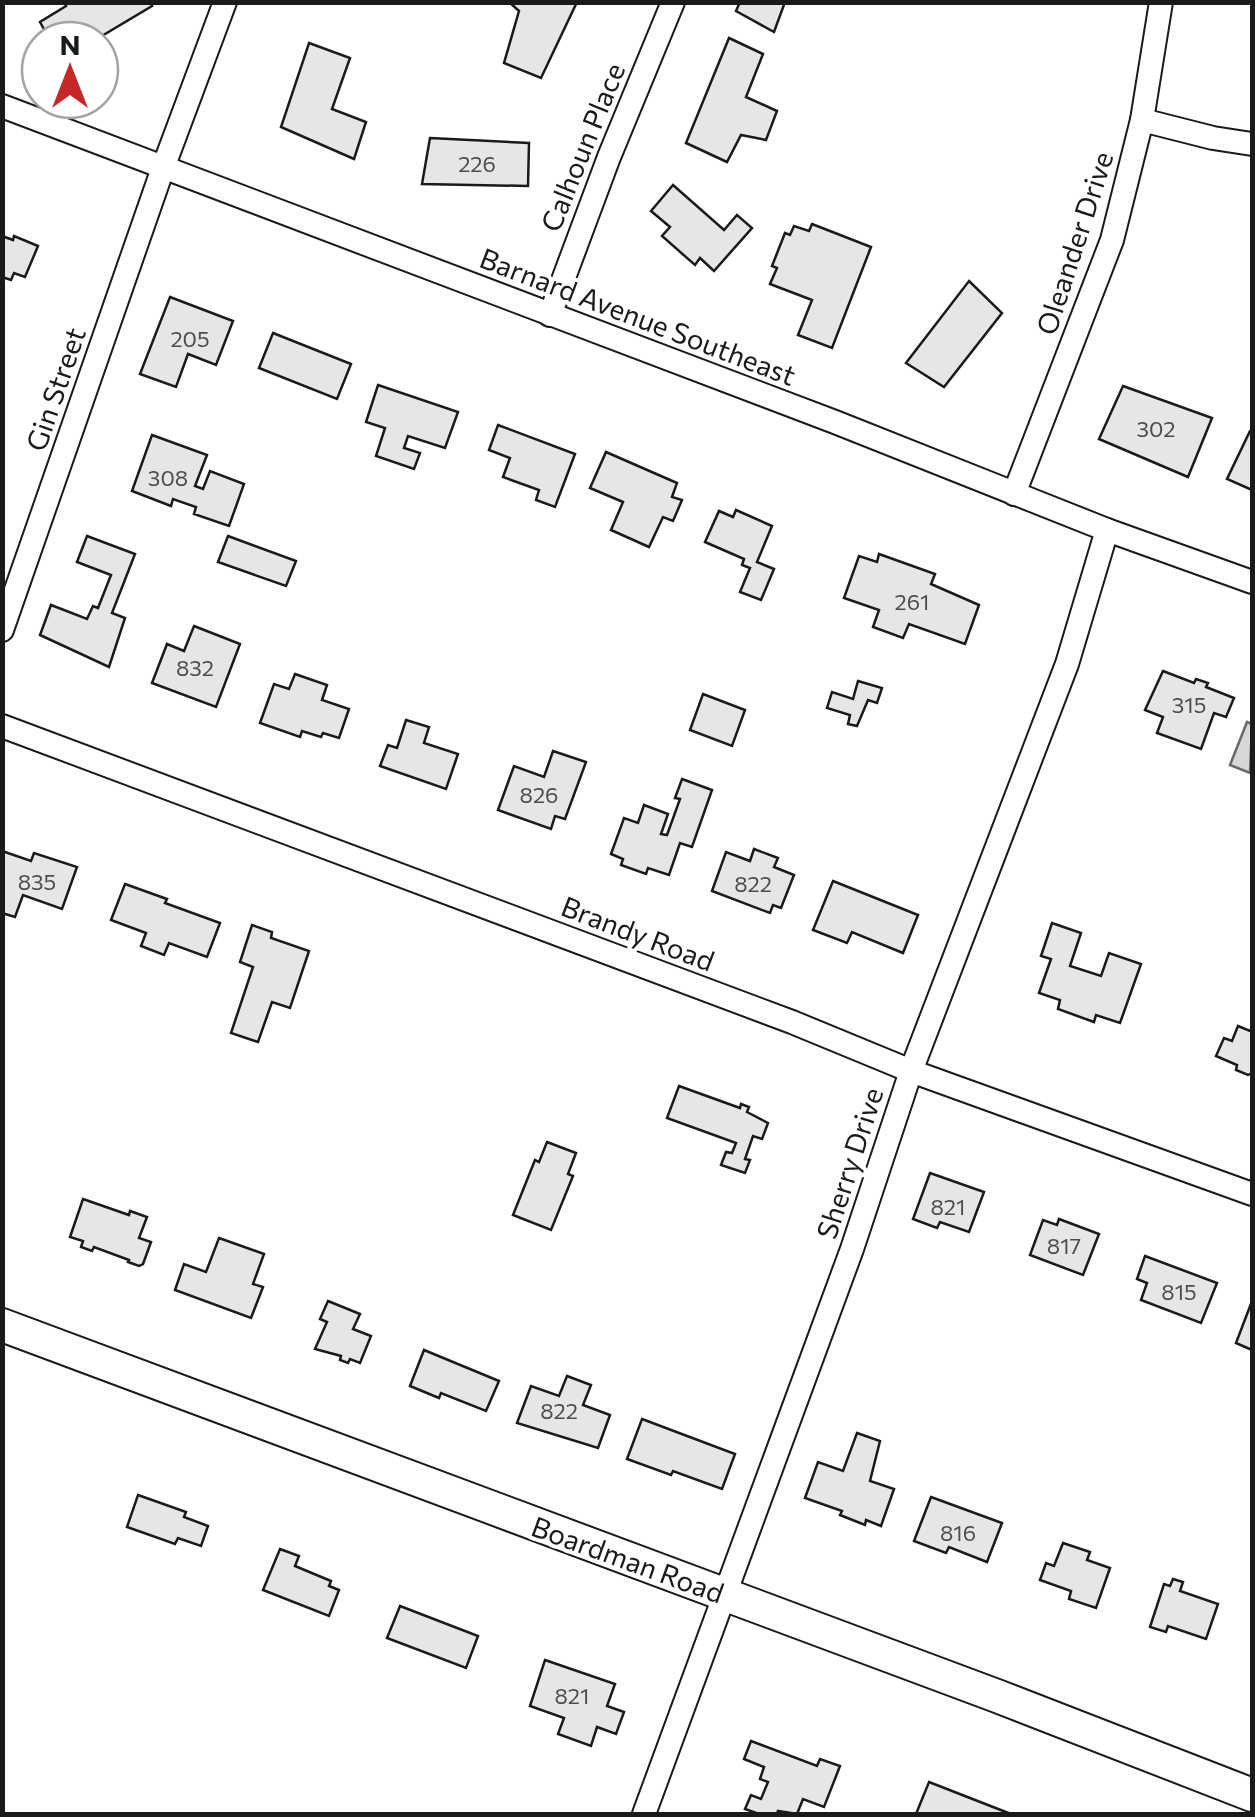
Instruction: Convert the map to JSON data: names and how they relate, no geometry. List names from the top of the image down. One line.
{"streets":{"street":["Calhoun Place","Oleander Drive","Barnard Avenue Southeast","Gin Street","Brandy Road","Sherry Drive","Boardman Road"]},"crossings":[["Calhoun Place","Barnard Avenue Southeast"],["Oleander Drive","Barnard Avenue Southeast"],["Barnard Avenue Southeast","Gin Street"],["Barnard Avenue Southeast","Sherry Drive"],["Brandy Road","Sherry Drive"],["Sherry Drive","Boardman Road"]],"house_numbers":["226","205","302","308","261","832","315","826","835","822","821","817","815","822","816","821"],"north":"top"}
